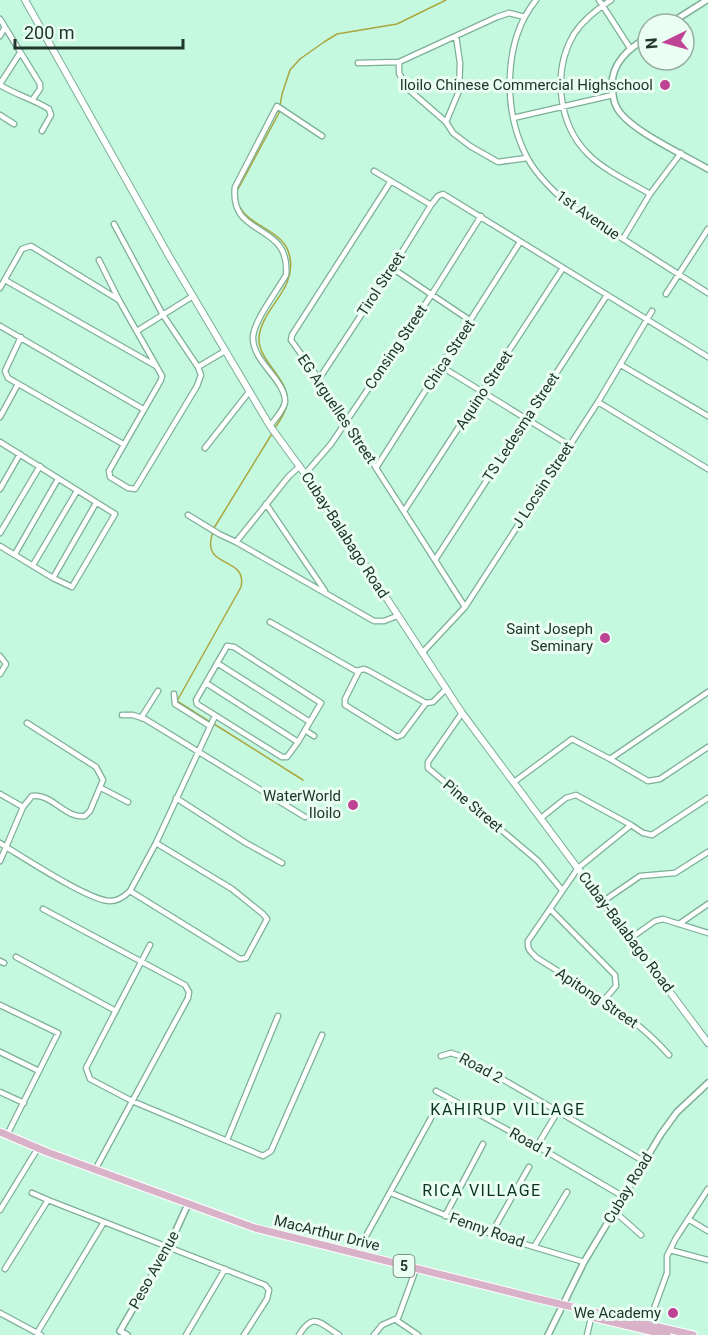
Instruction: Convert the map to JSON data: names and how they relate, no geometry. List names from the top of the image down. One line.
{"streets":{"main road":["Cubay-Balabago Road","MacArthur Drive","5"],"street":["1st Avenue","Tirol Street","Consing Street","Chica Street","Aquino Street","EG Arguelles Street","TS Ledesma Street","J Locsin Street","Pine Street","Apitong Street","Road 2","Road 1","Cubay Road","Fenny Road","Peso Avenue"]},"crossings":[["Tirol Street","Consing Street"],["Tirol Street","EG Arguelles Street"],["Consing Street","EG Arguelles Street"],["Consing Street","Cubay-Balabago Road"],["Chica Street","EG Arguelles Street"],["Aquino Street","EG Arguelles Street"],["EG Arguelles Street","TS Ledesma Street"],["EG Arguelles Street","J Locsin Street"],["J Locsin Street","Cubay-Balabago Road"],["Cubay-Balabago Road","Pine Street"],["Road 2","Cubay Road"],["Road 1","Cubay Road"],["Cubay Road","Fenny Road"],["Cubay Road","MacArthur Drive"],["MacArthur Drive","Peso Avenue"]],"districts":["KAHIRUP VILLAGE","RICA VILLAGE"],"places":["Iloilo Chinese Commercial Highschool","Saint Joseph Seminary","WaterWorld Iloilo","We Academy"],"scale_bar":"200 m","north":"left"}
